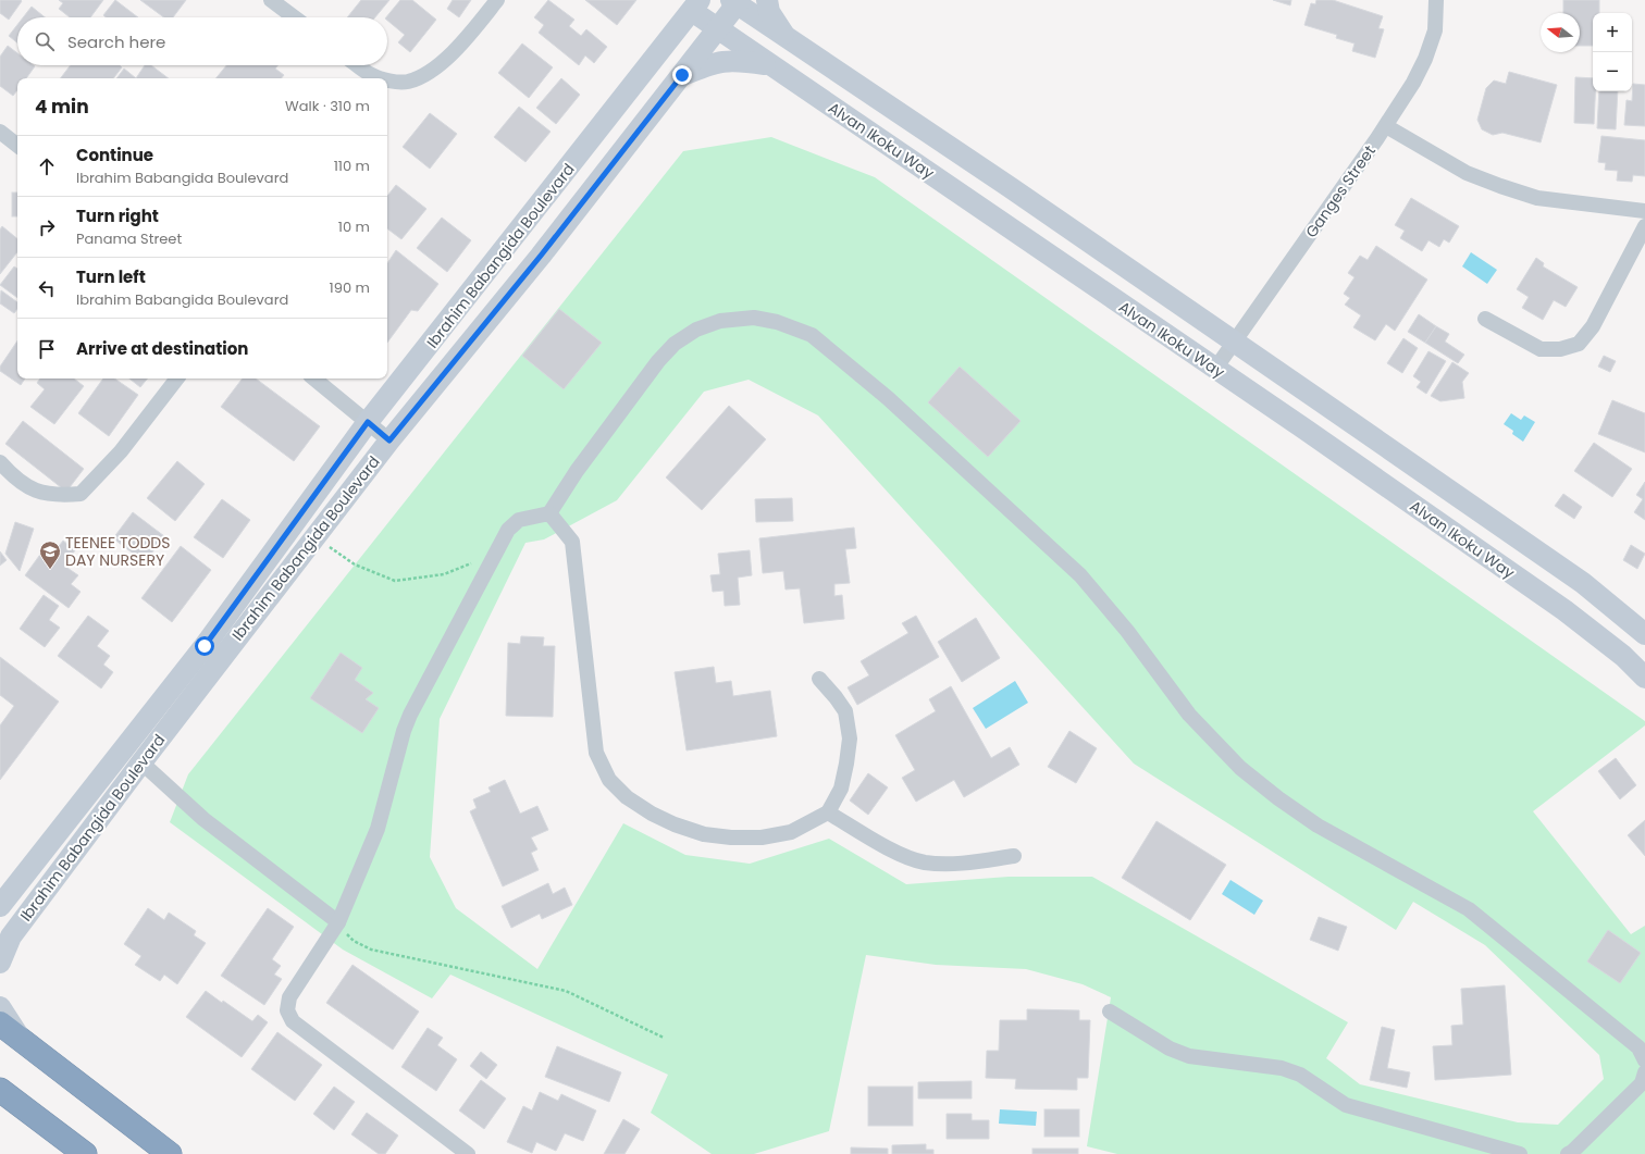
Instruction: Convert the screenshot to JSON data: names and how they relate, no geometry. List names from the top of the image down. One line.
{"streets":{"street":["Alvan Ikoku Way","Ganges Street","Ibrahim Babangida Boulevard"]},"crossings":[["Alvan Ikoku Way","Ganges Street"],["Alvan Ikoku Way","Ibrahim Babangida Boulevard"]],"places":{"school or university":["TEENEE TODDS DAY NURSERY"]},"north":"left","page":{"map_buttons":["+","−"],"search":"Search here","heading":["4 min","Walk · 310 m"],"list":[["Continue","Ibrahim Babangida Boulevard","110 m"],["Turn right","Panama Street","10 m"],["Turn left","Ibrahim Babangida Boulevard","190 m"],"Arrive at destination"]}}
